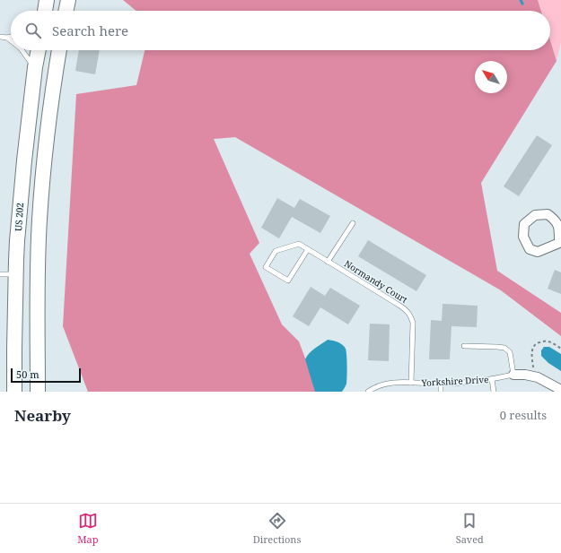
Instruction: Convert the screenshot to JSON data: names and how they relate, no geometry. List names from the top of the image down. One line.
{"streets":{"highway":["US 202"],"street":["Yorkshire Drive"],"lane":["Normandy Court"]},"crossings":[["Normandy Court","Yorkshire Drive"]],"scale_bar":"50 m","north":"top left","page":{"search":"Search here","scale":"50 m","heading":["Nearby","0 results"],"nav":["Map","Directions","Saved"]}}
